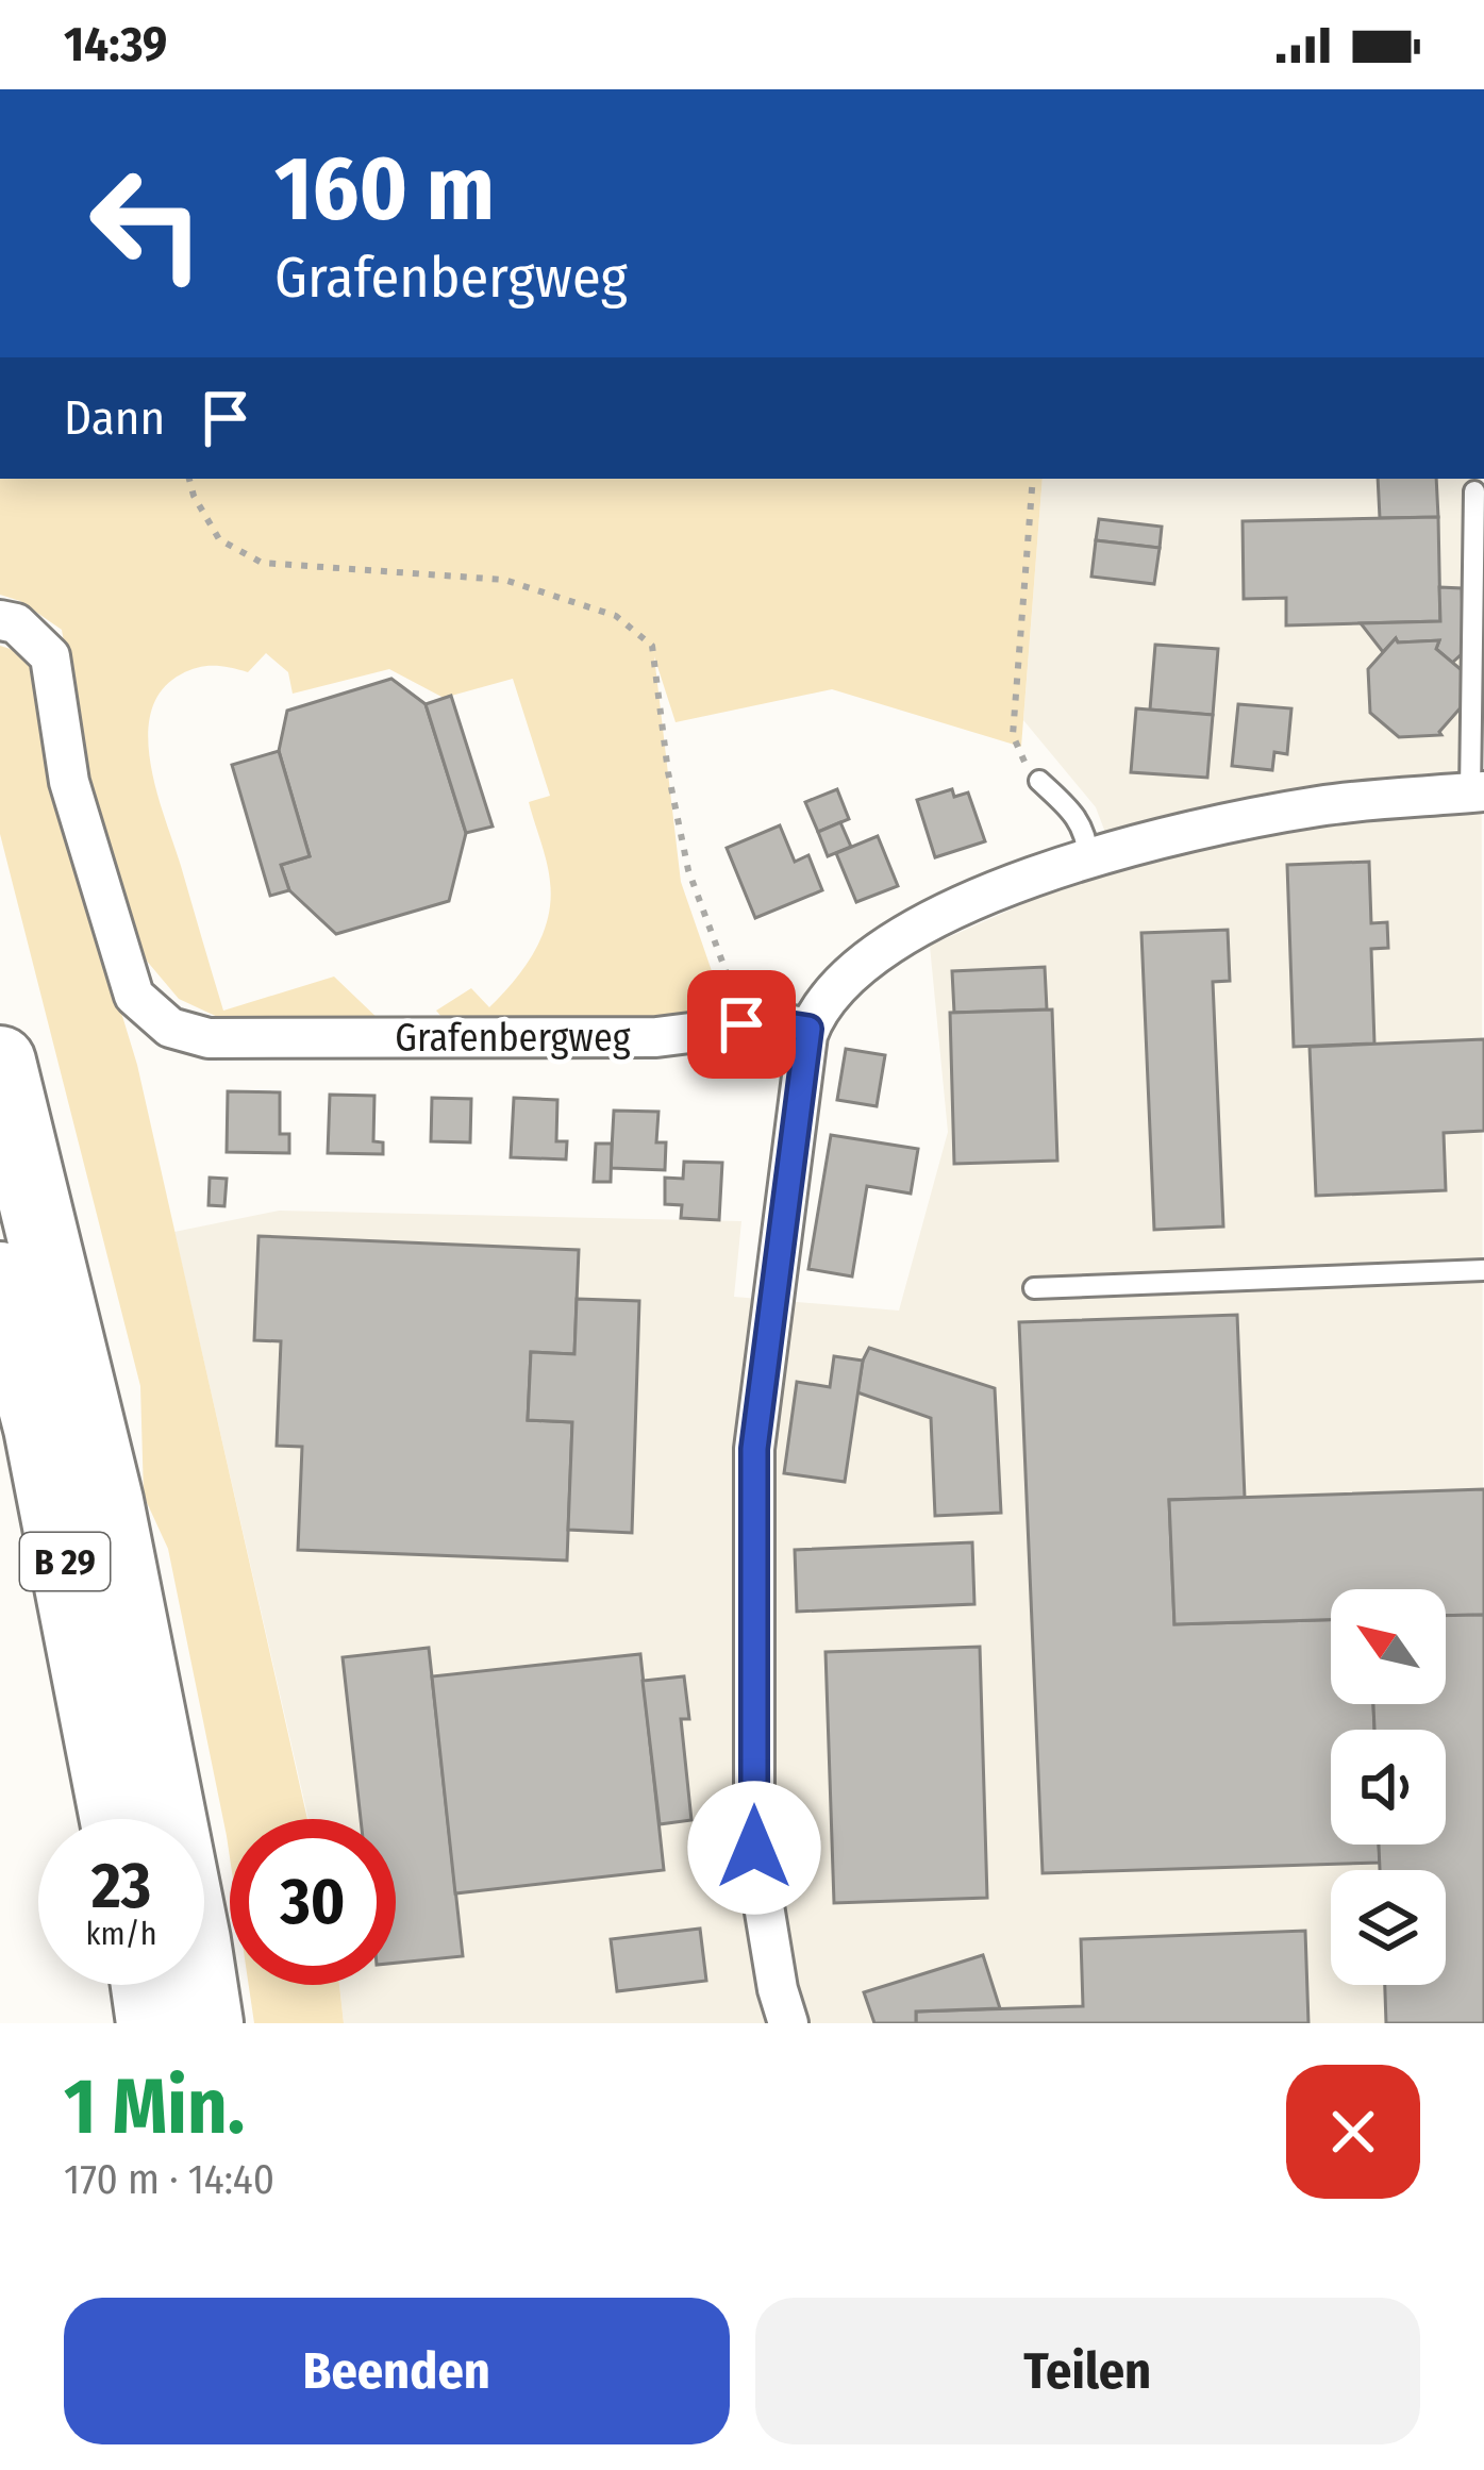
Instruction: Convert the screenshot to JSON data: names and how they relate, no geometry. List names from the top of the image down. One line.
{"streets":{"highway":["B 29"],"street":["Grafenbergweg"]},"north":"top left","page":{"status":"14:39","turn":["160 m","Grafenbergweg"],"then":"Dann","speed":"23 km/h","limit":"30","heading":["1 Min.","170 m · 14:40"],"buttons":["Beenden","Teilen"]}}
